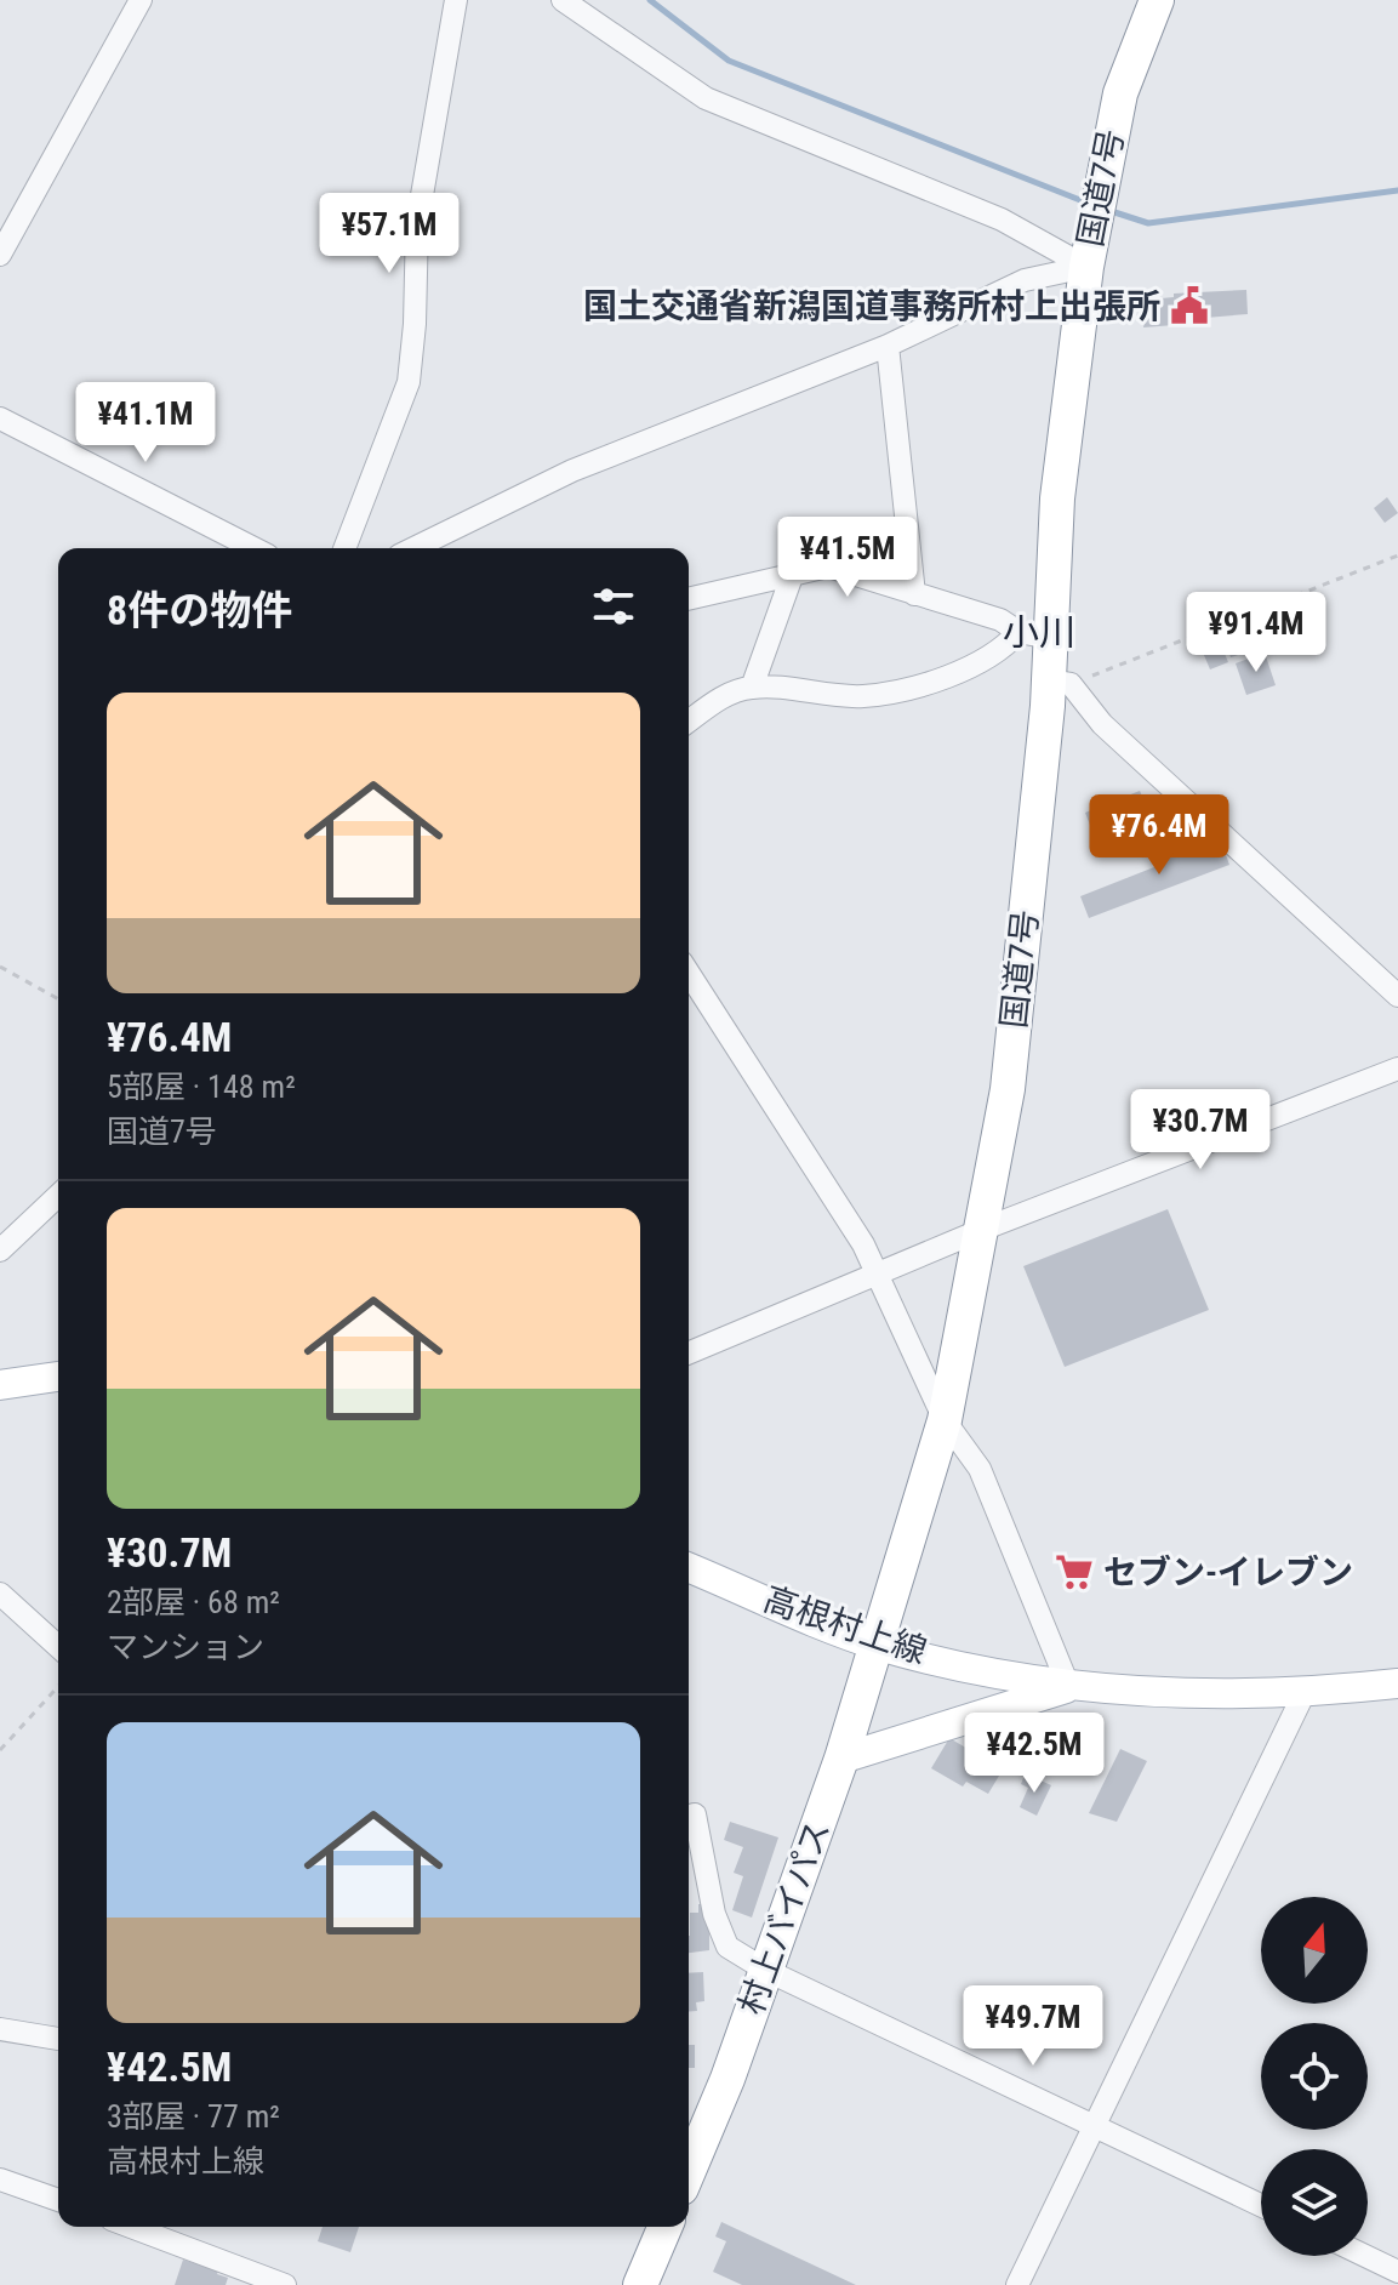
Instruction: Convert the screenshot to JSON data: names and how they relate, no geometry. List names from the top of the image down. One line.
{"streets":{"highway":["国道7号","村上バイパス"],"main road":["高根村上線"]},"crossings":[["国道7号","高根村上線"],["国道7号","村上バイパス"],["高根村上線","村上バイパス"]],"districts":["小川"],"places":{"public building":["国土交通省新潟国道事務所村上出張所"],"supermarket":["セブン-イレブン"]},"north":"top","page":{"price":["¥57.1M","¥41.1M","¥41.5M","¥91.4M","¥76.4M","¥30.7M","¥42.5M","¥49.7M"],"heading":"8件の物件","list":[{"name":"¥76.4M","note":"5部屋 · 148 m² · 国道7号"},{"name":"¥30.7M","note":"2部屋 · 68 m² · マンション"},{"name":"¥42.5M","note":"3部屋 · 77 m² · 高根村上線"}]}}
